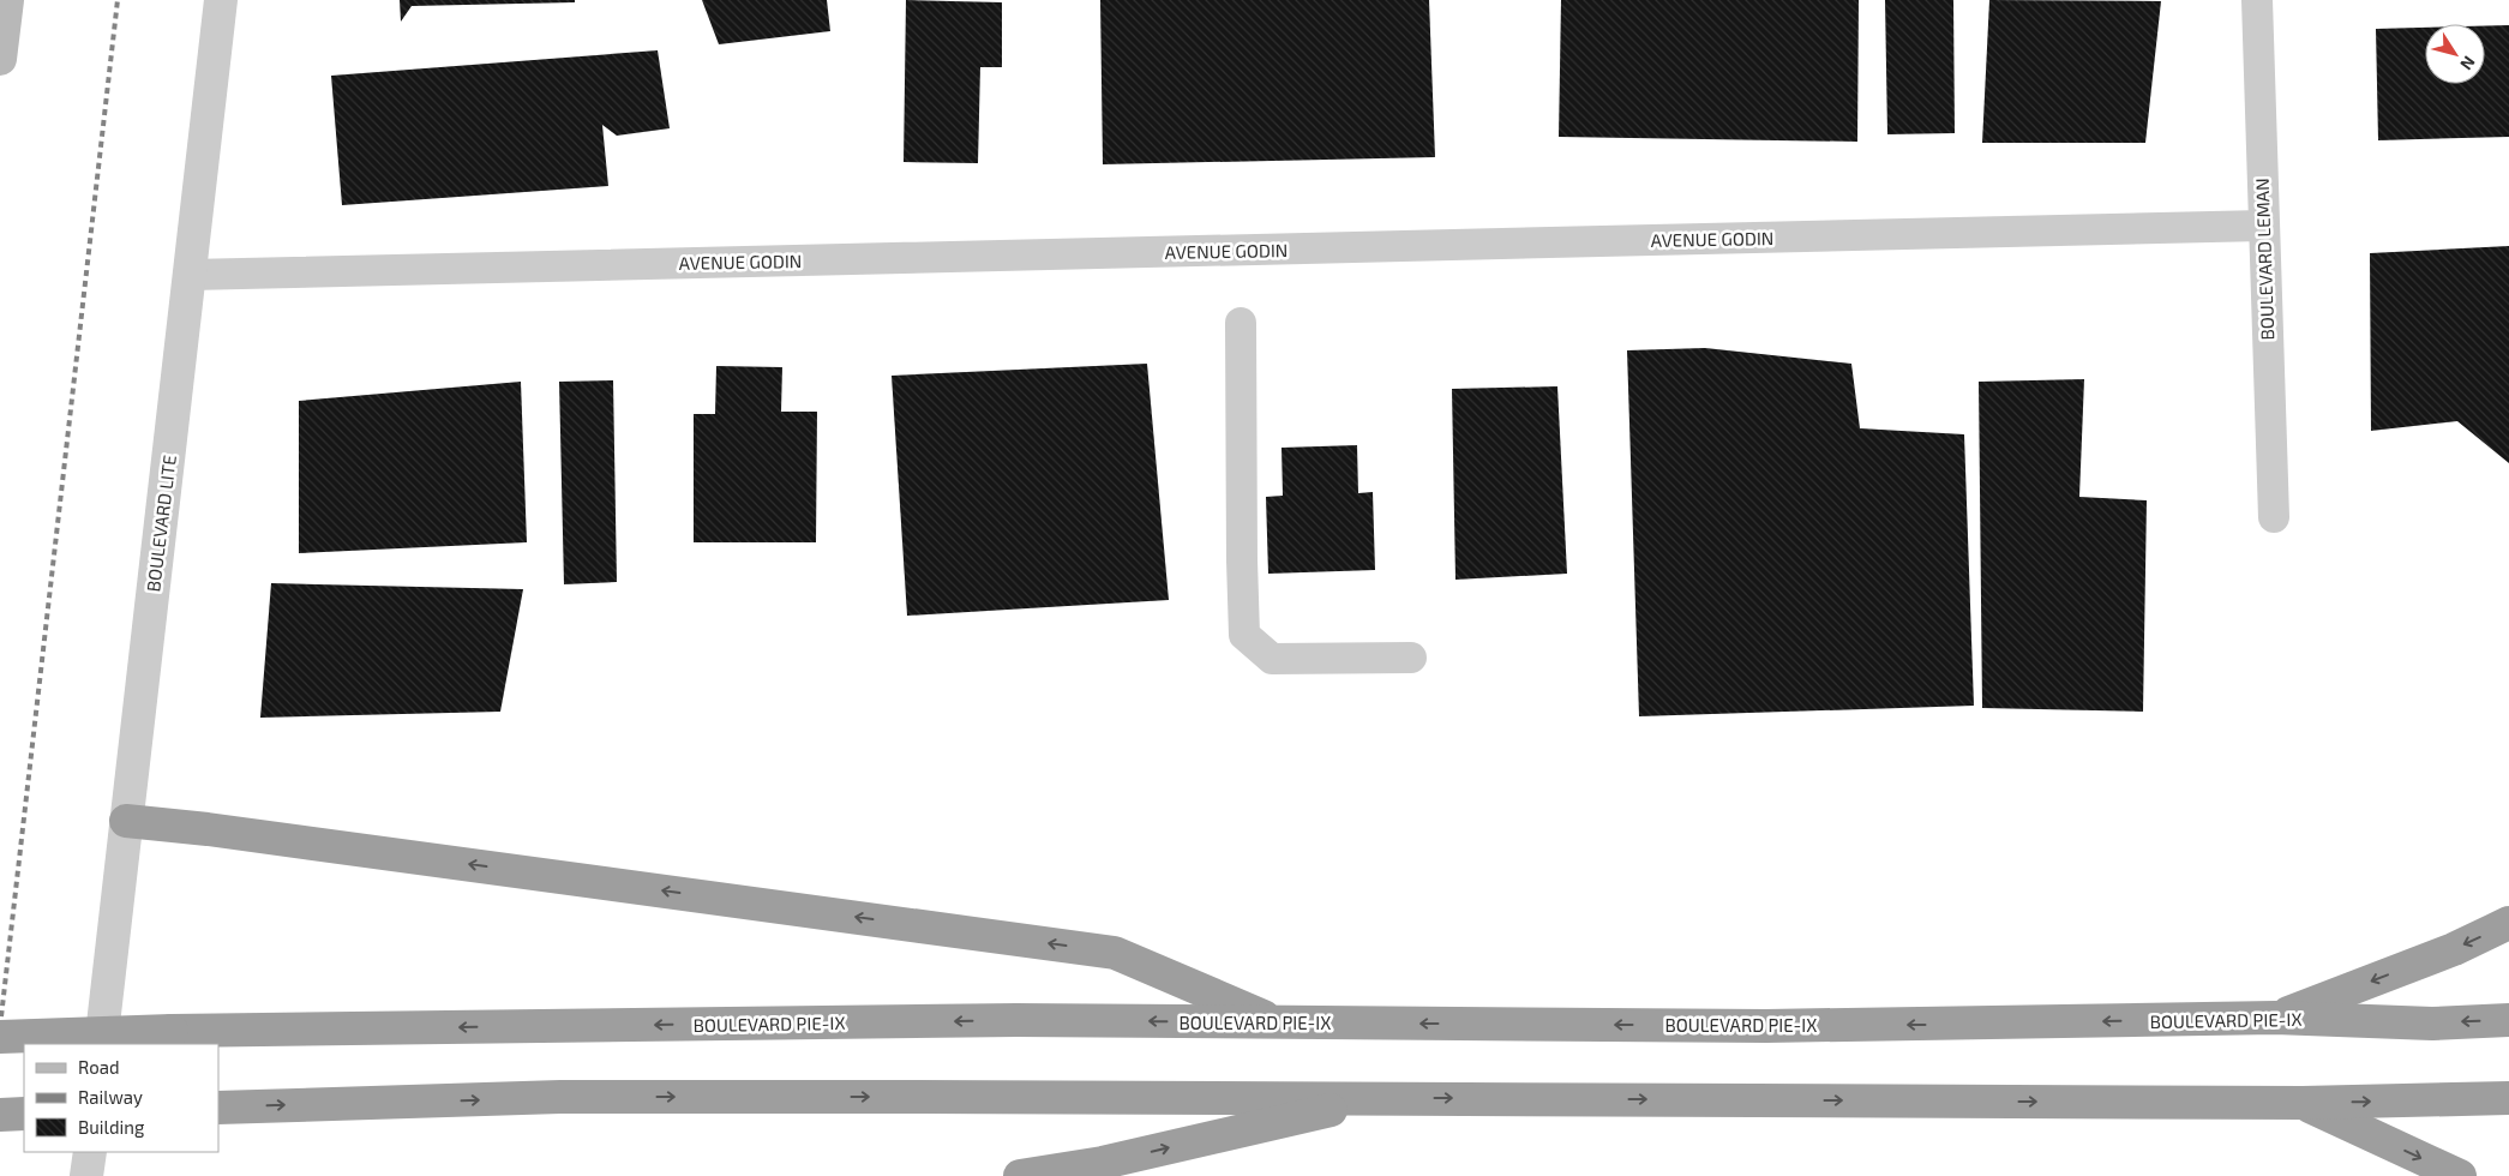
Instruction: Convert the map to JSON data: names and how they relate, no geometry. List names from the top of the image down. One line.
{"streets":{"highway":["BOULEVARD PIE-IX"],"street":["AVENUE GODIN","BOULEVARD LEMAN","BOULEVARD LITE"]},"crossings":[["AVENUE GODIN","BOULEVARD LEMAN"],["AVENUE GODIN","BOULEVARD LITE"]],"legend":["Road","Railway","Building"],"north":"bottom right"}
